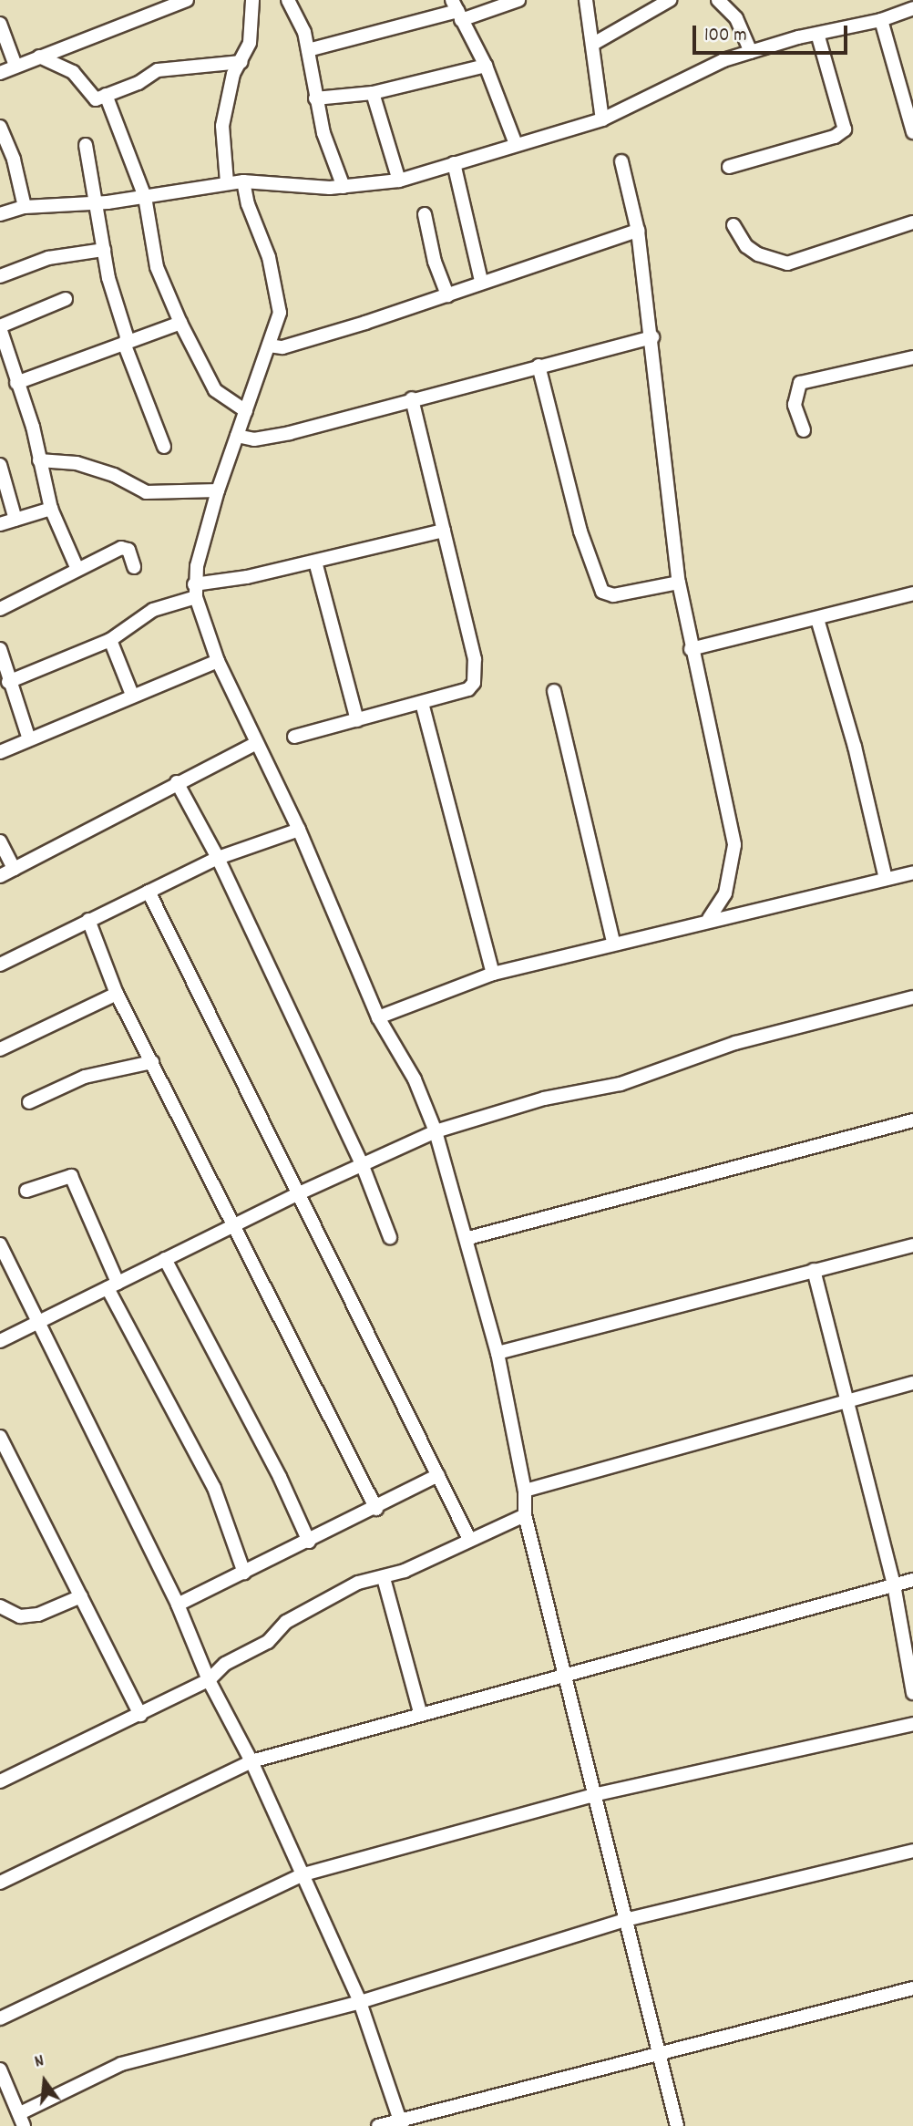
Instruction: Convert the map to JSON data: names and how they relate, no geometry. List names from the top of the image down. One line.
{"scale_bar":"100 m","north":"top"}
